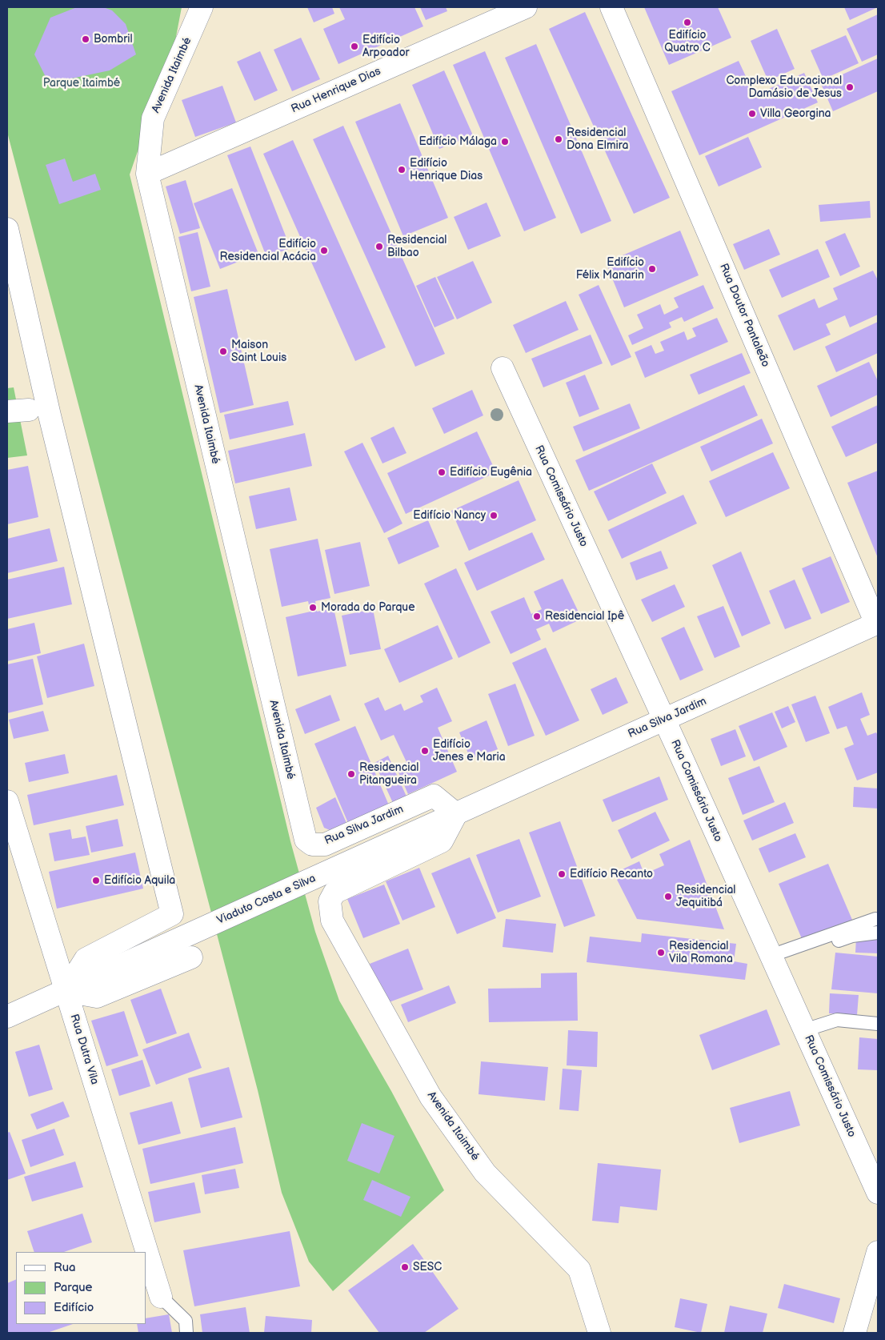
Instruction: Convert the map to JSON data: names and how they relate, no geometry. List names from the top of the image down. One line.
{"streets":{"street":["Avenida Itaimbé","Rua Henrique Dias","Rua Doutor Pantaleão","Rua Comissário Justo","Rua Silva Jardim","Viaduto Costa e Silva","Rua Dutra Vila"]},"crossings":[["Avenida Itaimbé","Rua Henrique Dias"],["Avenida Itaimbé","Rua Silva Jardim"],["Rua Doutor Pantaleão","Rua Silva Jardim"],["Rua Comissário Justo","Rua Silva Jardim"],["Rua Silva Jardim","Viaduto Costa e Silva"],["Viaduto Costa e Silva","Rua Dutra Vila"]],"parks":["Parque Itaimbé"],"places":["Edifício Quatro C","Bombril","Edifício Arpoador","Complexo Educacional Damásio de Jesus","Villa Georgina","Residencial Dona Elmira","Edifício Málaga","Edifício Henrique Dias","Residencial Bilbao","Edifício Residencial Acácia","Edifício Félix Manarin","Maison Saint Louis","Edifício Eugênia","Edifício Nancy","Morada do Parque","Residencial Ipê","Edifício Jenes e Maria","Residencial Pitangueira","Edifício Recanto","Edifício Aquila","Residencial Jequitibá","Residencial Vila Romana","SESC"],"legend":["Rua","Parque","Edifício"]}
